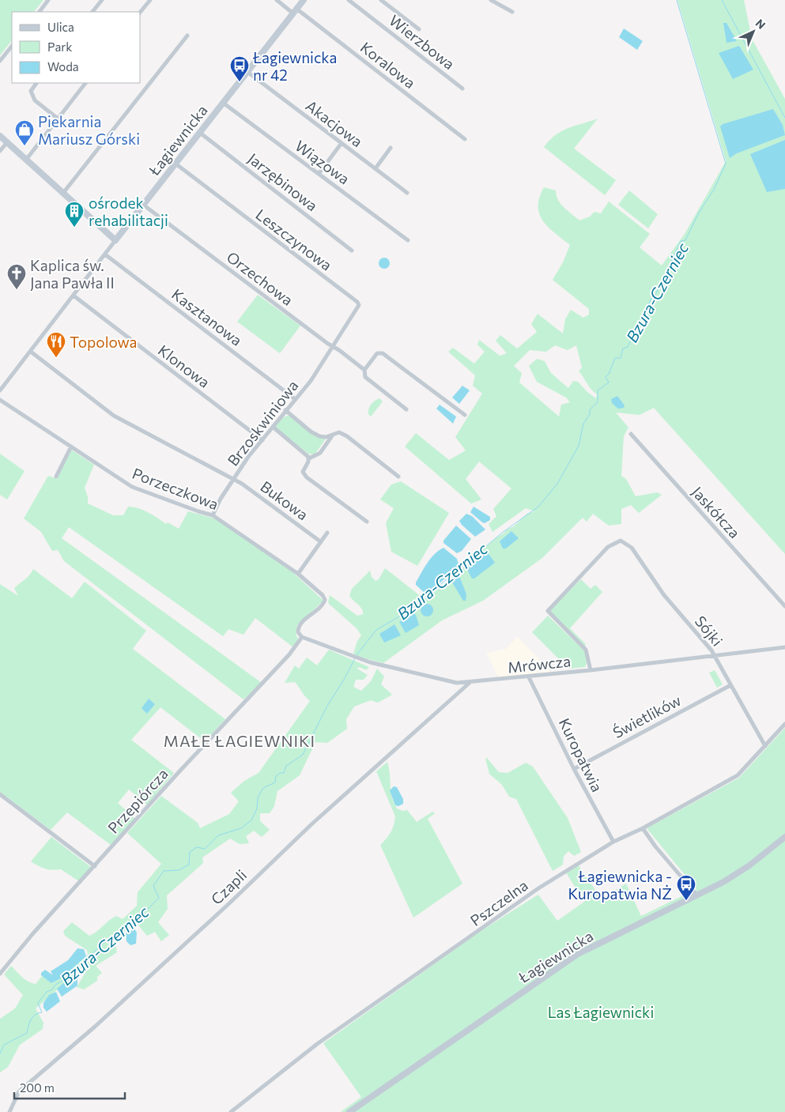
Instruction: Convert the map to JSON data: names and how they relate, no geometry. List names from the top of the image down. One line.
{"streets":{"street":["Wierzbowa","Koralowa","Akacjowa","Łagiewnicka","Wiązowa","Jarzębinowa","Leszczynowa","Orzechowa","Kasztanowa","Klonowa","Brzoskwiniowa","Porzeczkowa","Bukowa","Jaskółcza","Sójki","Mrówcza","Świetlików","Kuropatwia","Przepiórcza","Czapli","Pszczelna"]},"crossings":[["Koralowa","Łagiewnicka"],["Akacjowa","Łagiewnicka"],["Łagiewnicka","Wiązowa"],["Łagiewnicka","Jarzębinowa"],["Łagiewnicka","Leszczynowa"],["Łagiewnicka","Orzechowa"],["Łagiewnicka","Kasztanowa"],["Łagiewnicka","Klonowa"],["Leszczynowa","Orzechowa"],["Leszczynowa","Brzoskwiniowa"],["Orzechowa","Brzoskwiniowa"],["Kasztanowa","Brzoskwiniowa"],["Klonowa","Brzoskwiniowa"],["Brzoskwiniowa","Porzeczkowa"],["Brzoskwiniowa","Bukowa"],["Porzeczkowa","Mrówcza"],["Porzeczkowa","Przepiórcza"],["Sójki","Mrówcza"],["Sójki","Świetlików"],["Sójki","Pszczelna"],["Mrówcza","Kuropatwia"],["Mrówcza","Przepiórcza"],["Mrówcza","Czapli"],["Świetlików","Kuropatwia"],["Kuropatwia","Pszczelna"]],"districts":["MAŁE ŁAGIEWNIKI"],"water":["Bzura-Czerniec"],"parks":["Las Łagiewnicki"],"places":{"bus stop":["Łagiewnicka nr 42","Łagiewnicka - Kuropatwia NŻ"],"shop":["Piekarnia Mariusz Górski"],"building":["ośrodek rehabilitacji"],"church":["Kaplica św. Jana Pawła II"],"restaurant":["Topolowa"]},"legend":["Ulica","Park","Woda"],"scale_bar":"200 m","north":"top right"}
